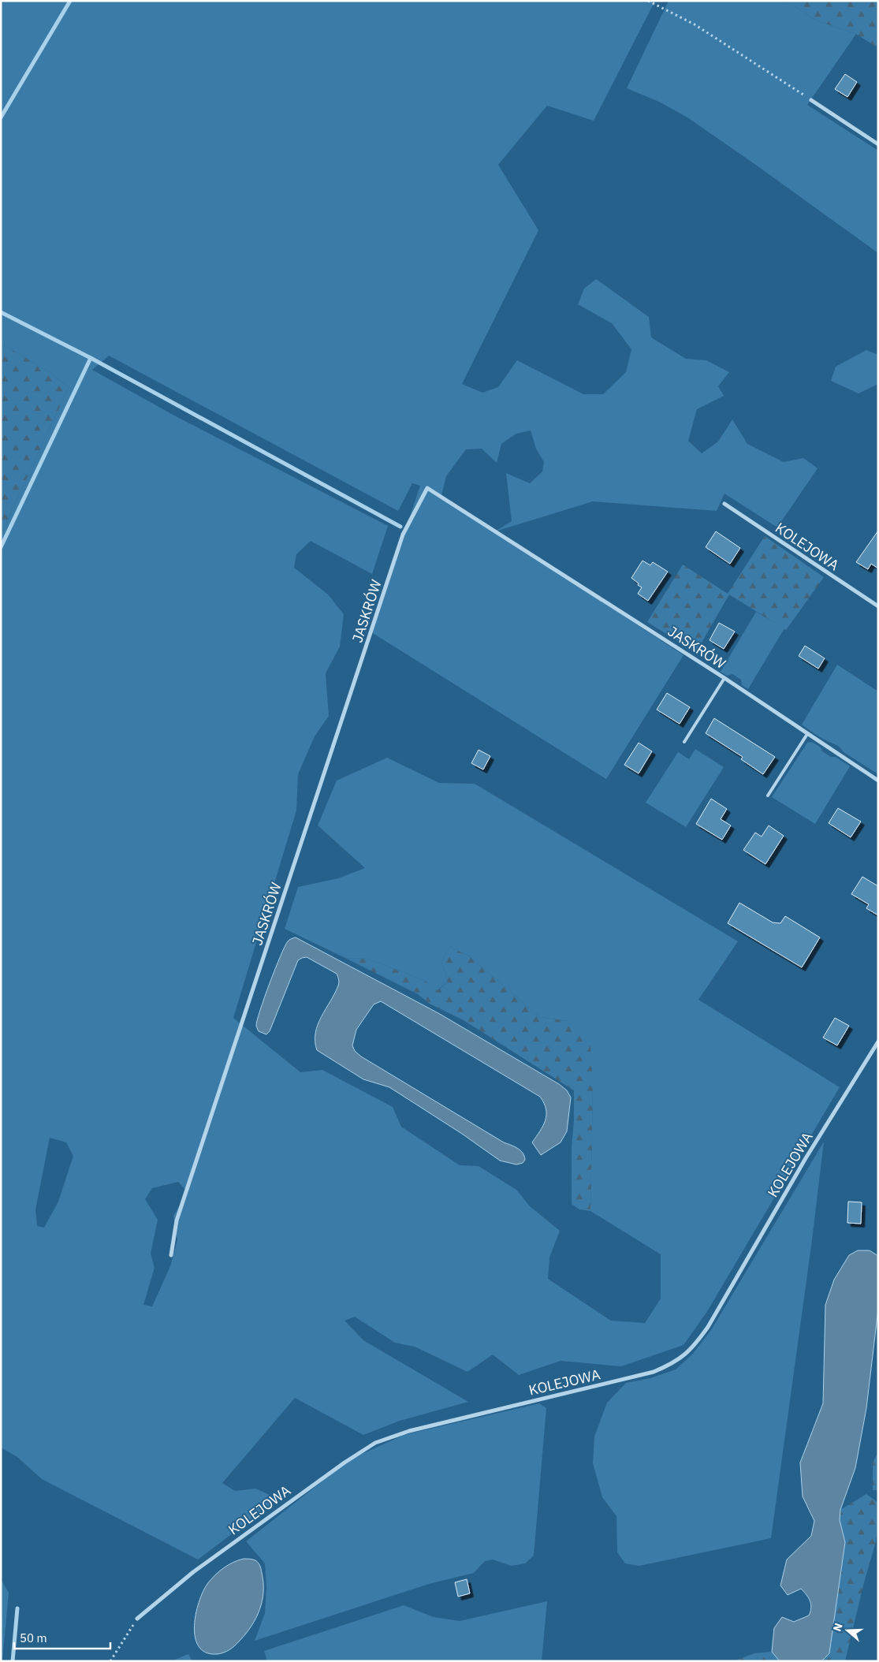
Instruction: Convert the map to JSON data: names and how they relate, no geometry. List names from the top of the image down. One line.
{"streets":{"street":["KOLEJOWA","JASKRÓW"]},"scale_bar":"50 m","north":"left"}
